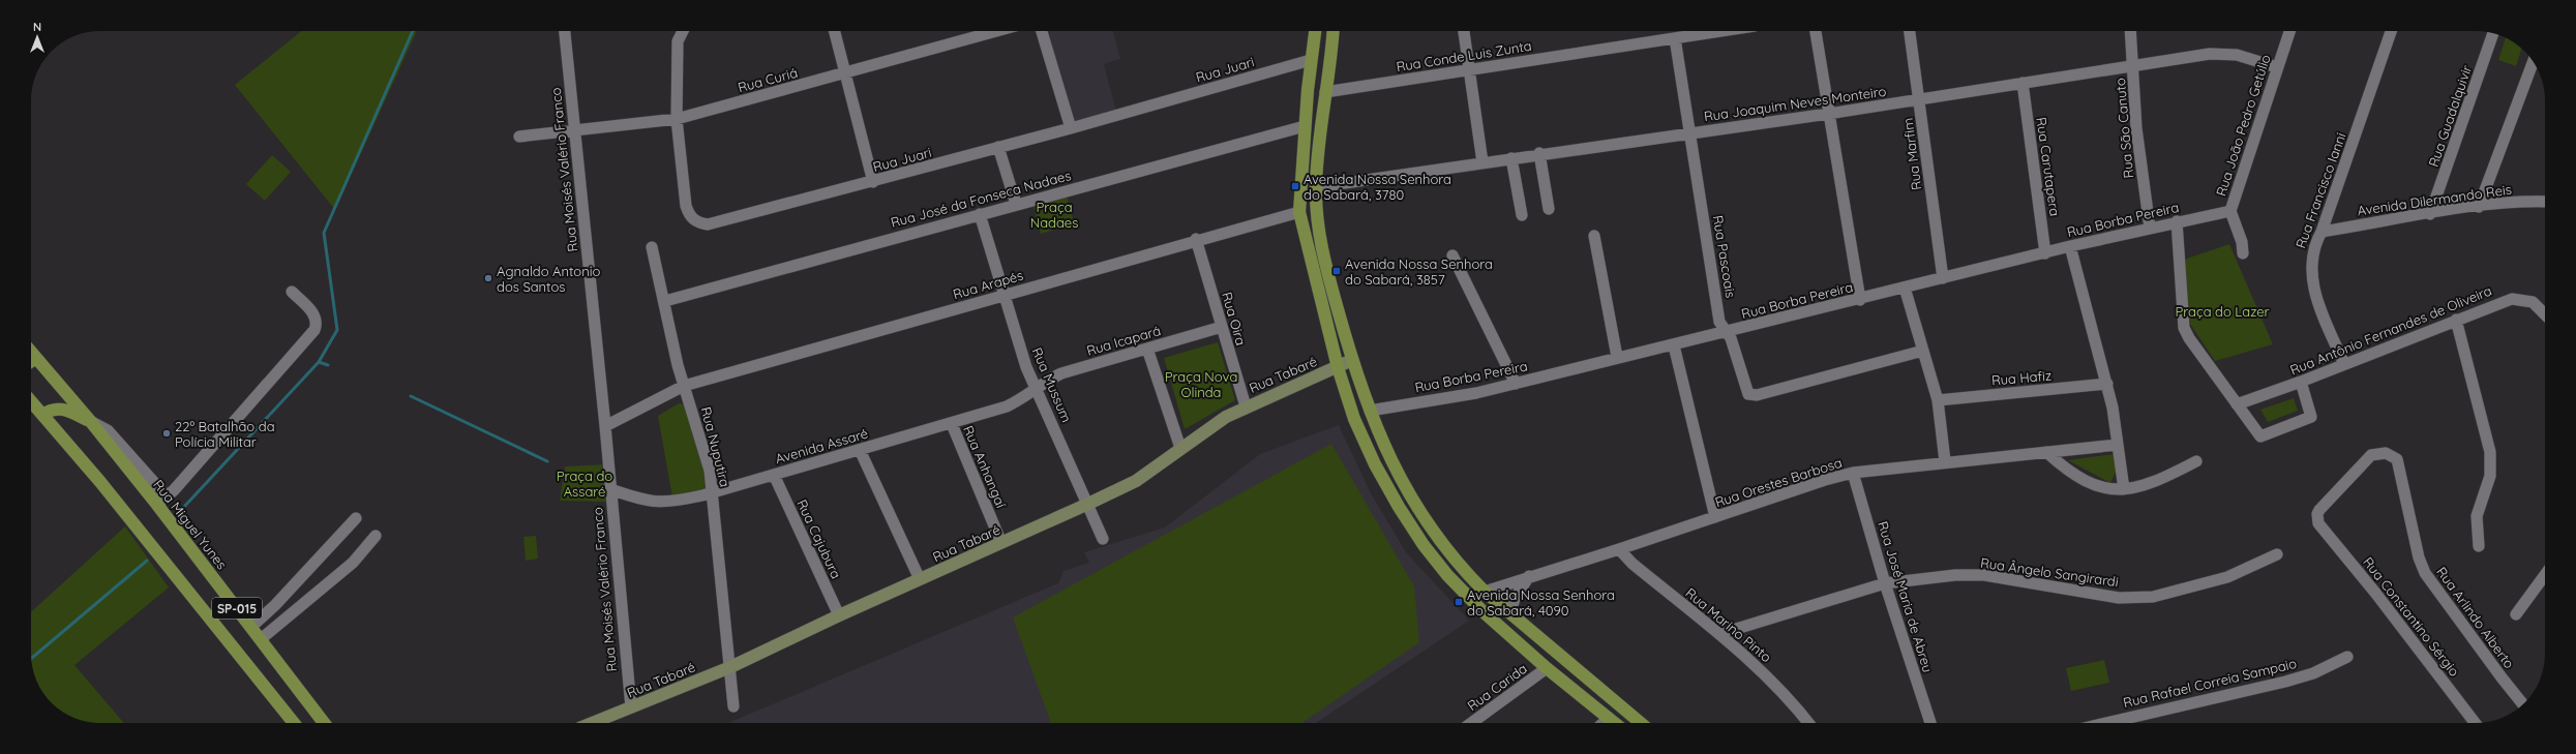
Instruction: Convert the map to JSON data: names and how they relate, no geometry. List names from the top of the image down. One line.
{"streets":{"main road":["Rua Miguel Yunes","SP-015"],"street":["Rua Conde Luis Zunta","Rua Juari","Rua Curiá","Rua Joaquim Neves Monteiro","Rua Guadalquivir","Rua João Pedro Getúlio","Rua São Canuto","Rua Marfim","Rua Carutapera","Rua Moisés Valério Franco","Rua Francisco Ianni","Rua José da Fonseca Nadaes","Avenida Dilermando Reis","Rua Borba Pereira","Rua Pascoais","Rua Arapés","Rua Oira","Rua Antônio Fernandes de Oliveira","Rua Icapará","Rua Tabaré","Rua Hafiz","Rua Mussum","Avenida Assaré","Rua Nuputira","Rua Anhangaí","Rua Orestes Barbosa","Rua Cajubura","Rua Ângelo Sangirardi","Rua José Maria de Abreu","Rua Constantino Sérgio","Rua Arlindo Alberto","Rua Marino Pinto","Rua Rafael Correia Sampaio","Rua Carida"]},"crossings":[["Rua Conde Luis Zunta","Rua Pascoais"],["Rua Juari","Rua Curiá"],["Rua Curiá","Rua Moisés Valério Franco"],["Rua Joaquim Neves Monteiro","Rua João Pedro Getúlio"],["Rua Joaquim Neves Monteiro","Rua São Canuto"],["Rua Joaquim Neves Monteiro","Rua Marfim"],["Rua Joaquim Neves Monteiro","Rua Carutapera"],["Rua Joaquim Neves Monteiro","Rua Pascoais"],["Rua Guadalquivir","Avenida Dilermando Reis"],["Rua João Pedro Getúlio","Rua Borba Pereira"],["Rua São Canuto","Rua Borba Pereira"],["Rua Marfim","Rua Borba Pereira"],["Rua Carutapera","Rua Borba Pereira"],["Rua Moisés Valério Franco","Rua Arapés"],["Rua Moisés Valério Franco","Rua Tabaré"],["Rua Moisés Valério Franco","Avenida Assaré"],["Rua Francisco Ianni","Avenida Dilermando Reis"],["Rua Francisco Ianni","Rua Antônio Fernandes de Oliveira"],["Rua José da Fonseca Nadaes","Rua Mussum"],["Rua José da Fonseca Nadaes","Rua Nuputira"],["Rua Borba Pereira","Rua Pascoais"],["Rua Arapés","Rua Oira"],["Rua Arapés","Rua Mussum"],["Rua Arapés","Rua Nuputira"],["Rua Oira","Rua Icapará"],["Rua Oira","Rua Tabaré"],["Rua Icapará","Rua Mussum"],["Rua Icapará","Avenida Assaré"],["Rua Tabaré","Rua Mussum"],["Rua Tabaré","Rua Nuputira"],["Rua Tabaré","Rua Anhangaí"],["Rua Tabaré","Rua Cajubura"],["Rua Mussum","Avenida Assaré"],["Avenida Assaré","Rua Nuputira"],["Avenida Assaré","Rua Anhangaí"],["Avenida Assaré","Rua Cajubura"],["Rua Orestes Barbosa","Rua José Maria de Abreu"],["Rua Orestes Barbosa","Rua Marino Pinto"],["Rua Ângelo Sangirardi","Rua José Maria de Abreu"],["Rua Ângelo Sangirardi","Rua Marino Pinto"],["Rua Constantino Sérgio","Rua Arlindo Alberto"]],"parks":["Praça Nadaes","Praça do Lazer","Praça Nova Olinda","Praça do Assaré"],"places":{"transit":["Avenida Nossa Senhora do Sabará, 3780","Avenida Nossa Senhora do Sabará, 3857","Avenida Nossa Senhora do Sabará, 4090"],"other":["Agnaldo Antonio dos Santos","22º Batalhão da Polícia Militar"]},"north":"top"}
